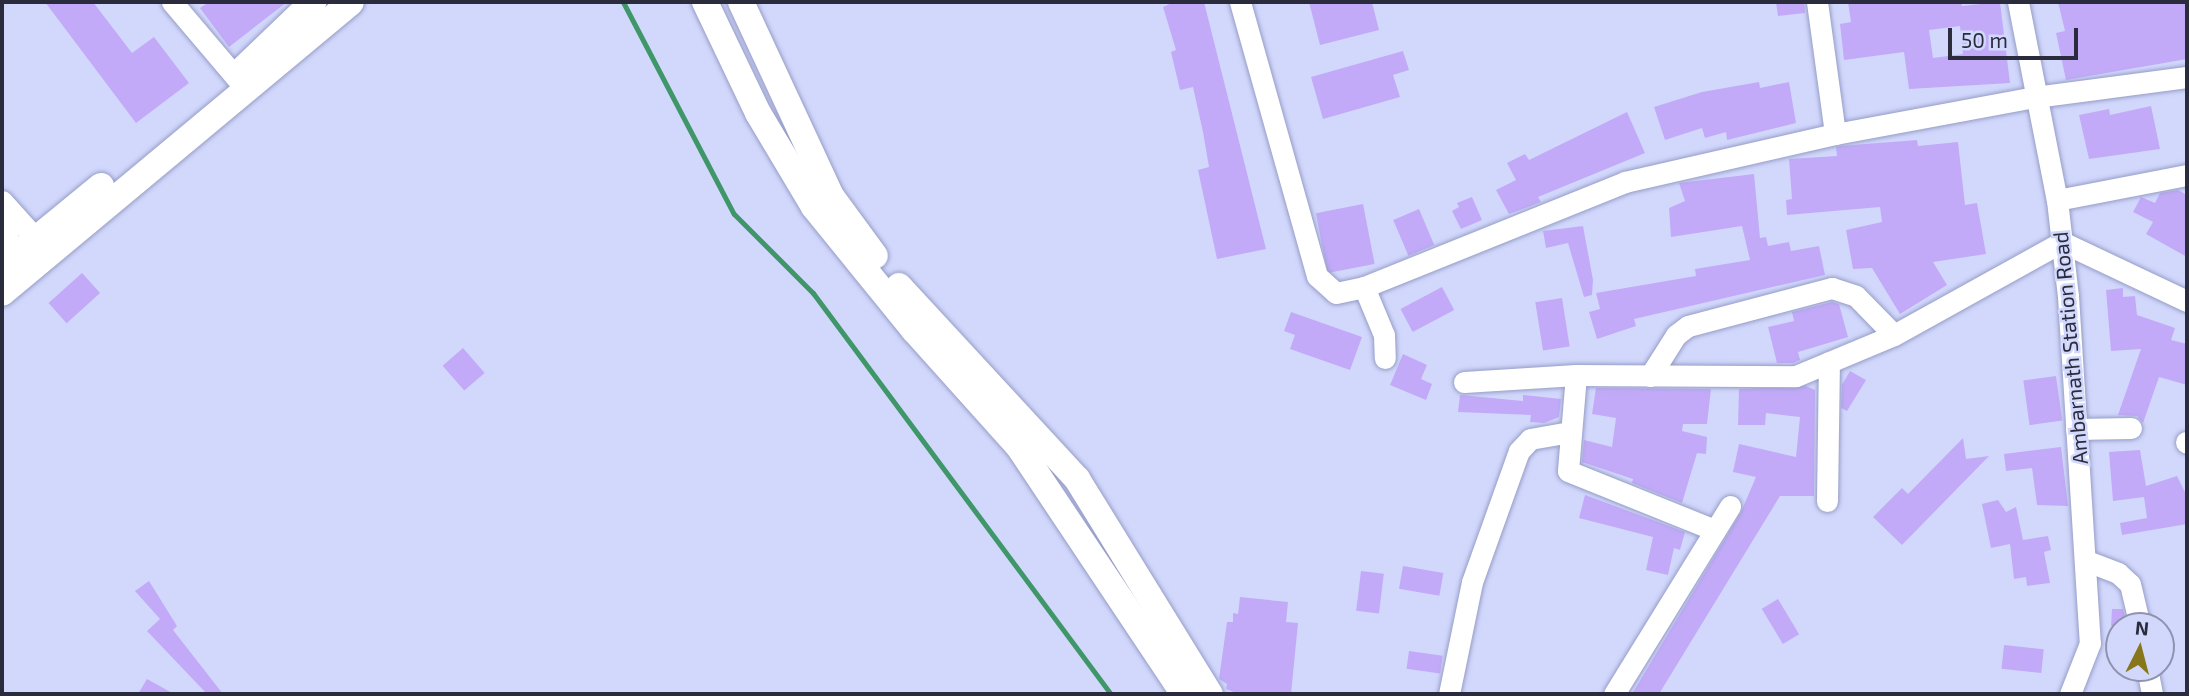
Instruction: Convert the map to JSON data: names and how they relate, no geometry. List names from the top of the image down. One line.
{"streets":{"street":["Ambarnath Station Road"]},"scale_bar":"50 m","north":"top"}
